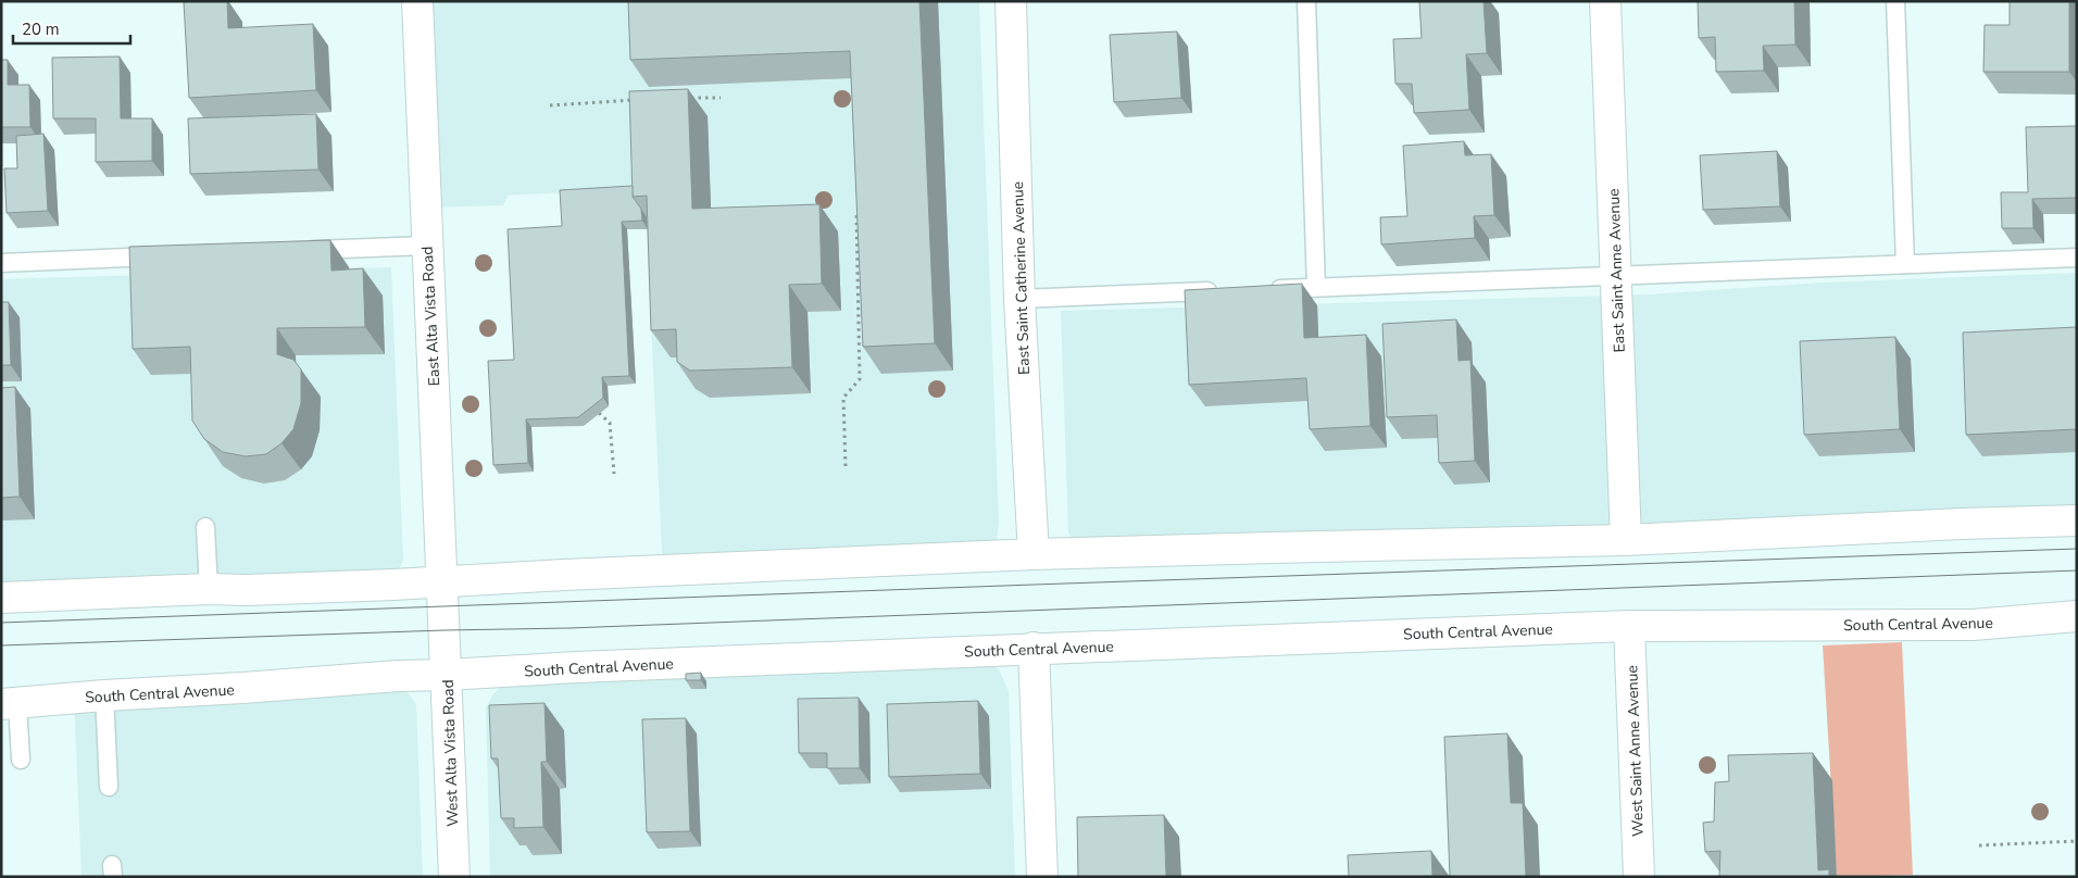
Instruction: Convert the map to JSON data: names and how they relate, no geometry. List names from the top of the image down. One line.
{"streets":{"main road":["East Saint Anne Avenue","East Saint Catherine Avenue","East Alta Vista Road","South Central Avenue","West Saint Anne Avenue","West Alta Vista Road"]},"crossings":[["East Alta Vista Road","West Alta Vista Road"],["South Central Avenue","West Saint Anne Avenue"],["South Central Avenue","West Alta Vista Road"]],"scale_bar":"20 m"}
